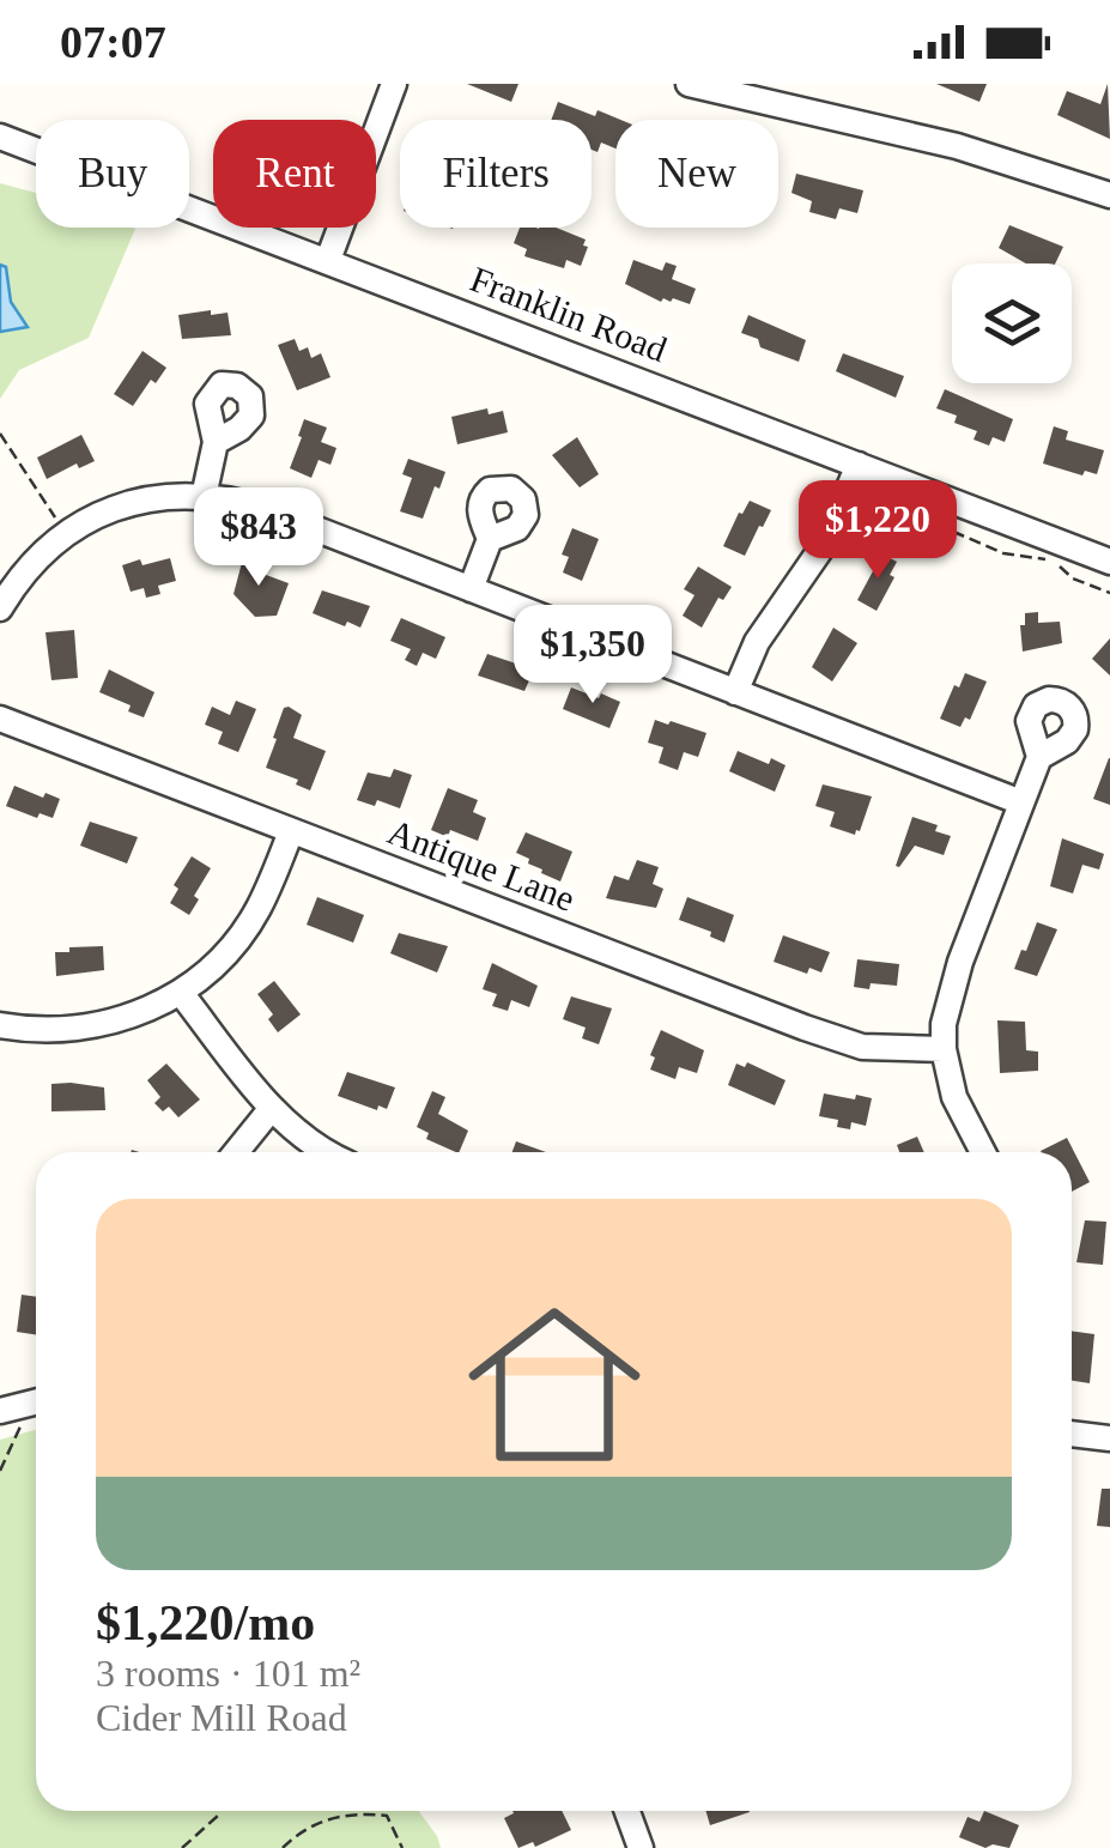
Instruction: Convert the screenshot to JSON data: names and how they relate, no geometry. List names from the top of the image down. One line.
{"streets":{"street":["Franklin Road","Antique Lane"]},"page":{"status":"07:07","chip":["Buy","Rent","Filters","New"],"price":["$1,220","$843","$1,350"],"list":[{"name":"$1,220/mo","note":"3 rooms · 101 m² · Cider Mill Road"}]}}
